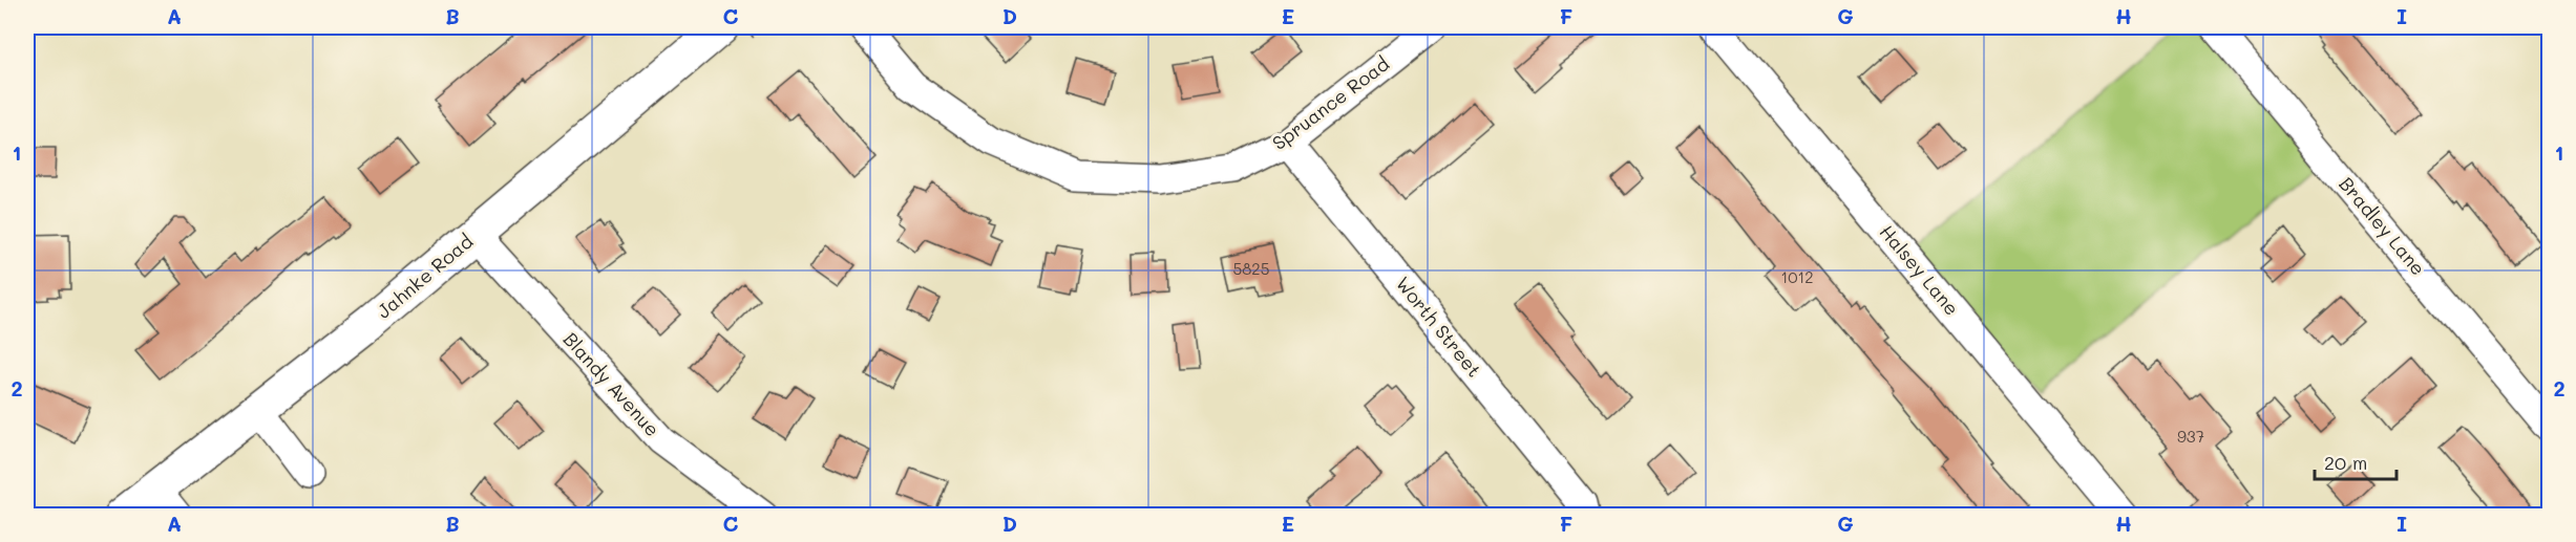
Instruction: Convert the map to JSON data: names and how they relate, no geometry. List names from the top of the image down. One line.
{"streets":{"main road":["Jahnke Road"],"street":["Spruance Road","Bradley Lane","Halsey Lane","Worth Street","Blandy Avenue"]},"crossings":[["Spruance Road","Worth Street"],["Jahnke Road","Blandy Avenue"]],"house_numbers":["5825","1012","937"],"scale_bar":"20 m","grid":{"columns":["A","B","C","D","E","F","G","H","I"],"rows":["1","2"]}}
